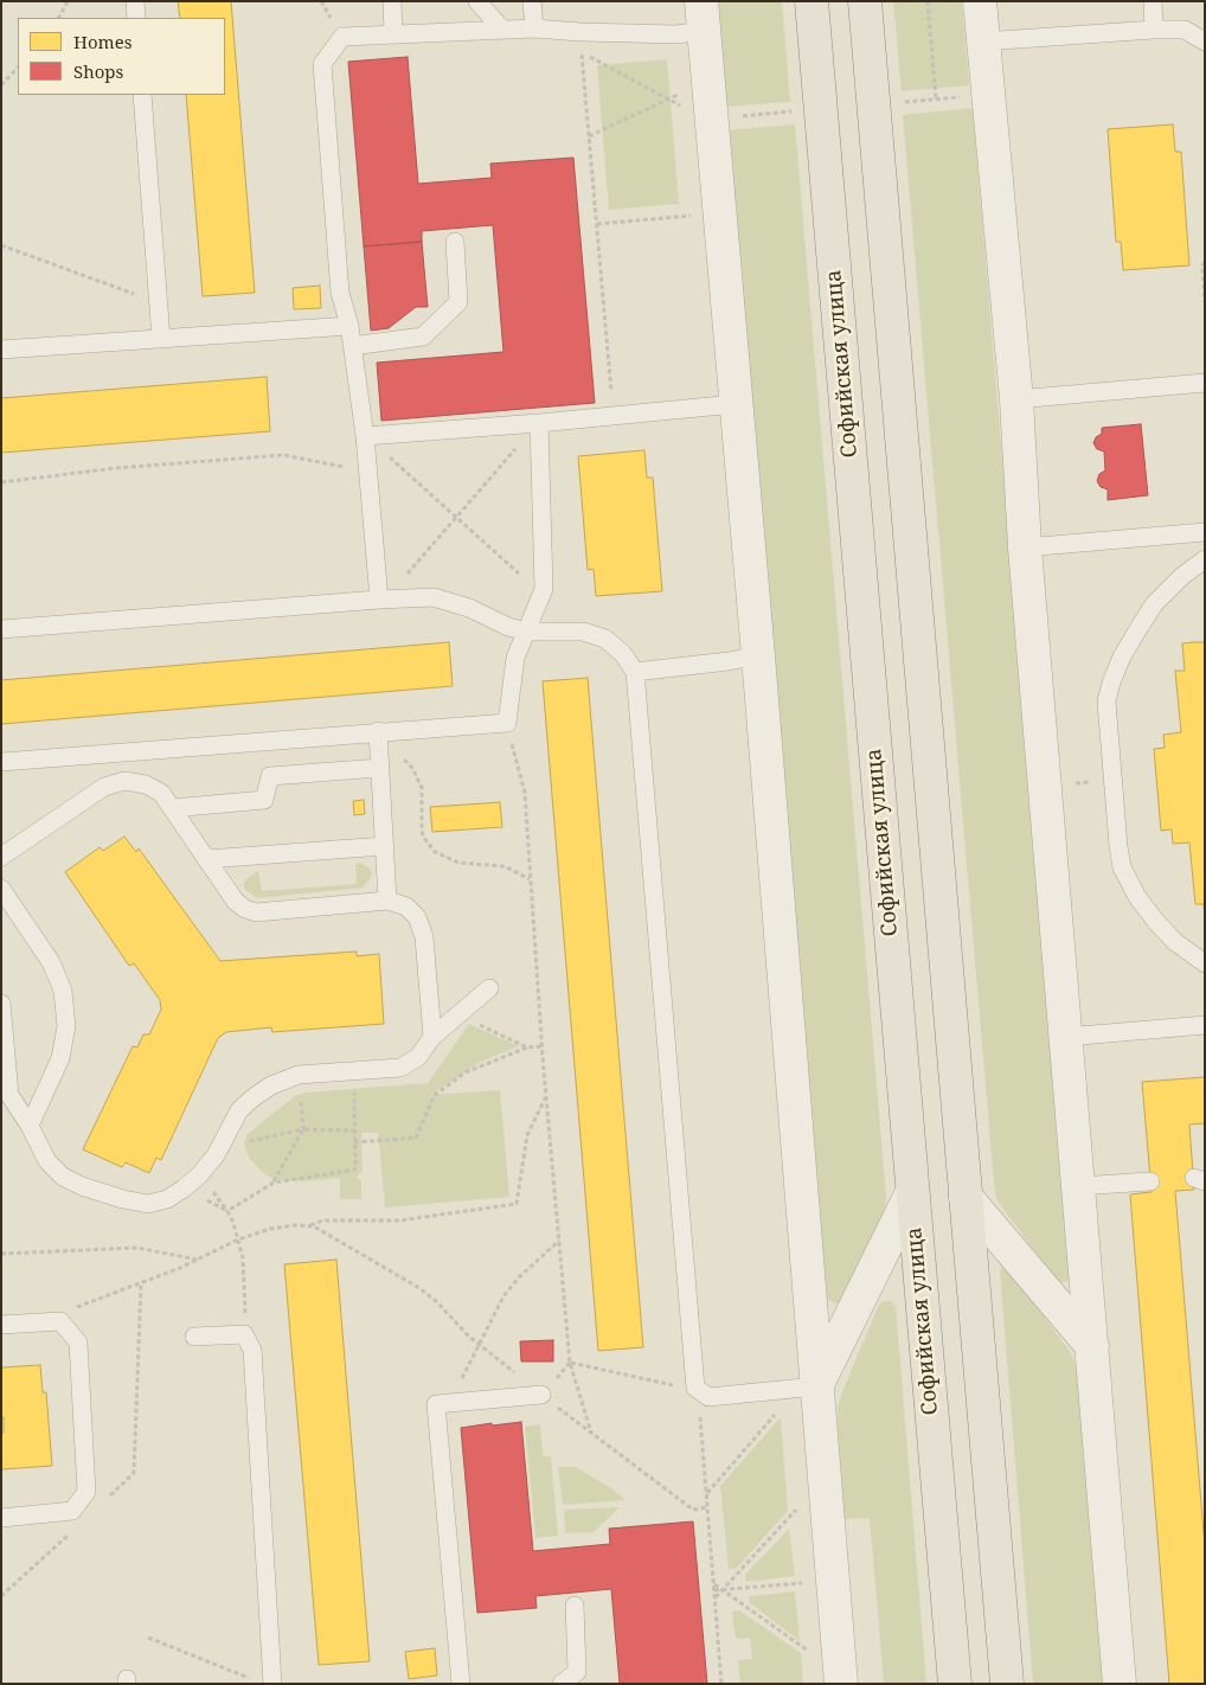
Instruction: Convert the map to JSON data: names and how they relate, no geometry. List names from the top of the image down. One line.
{"streets":{"main road":["Софийская улица"]},"legend":["Homes","Shops"]}
